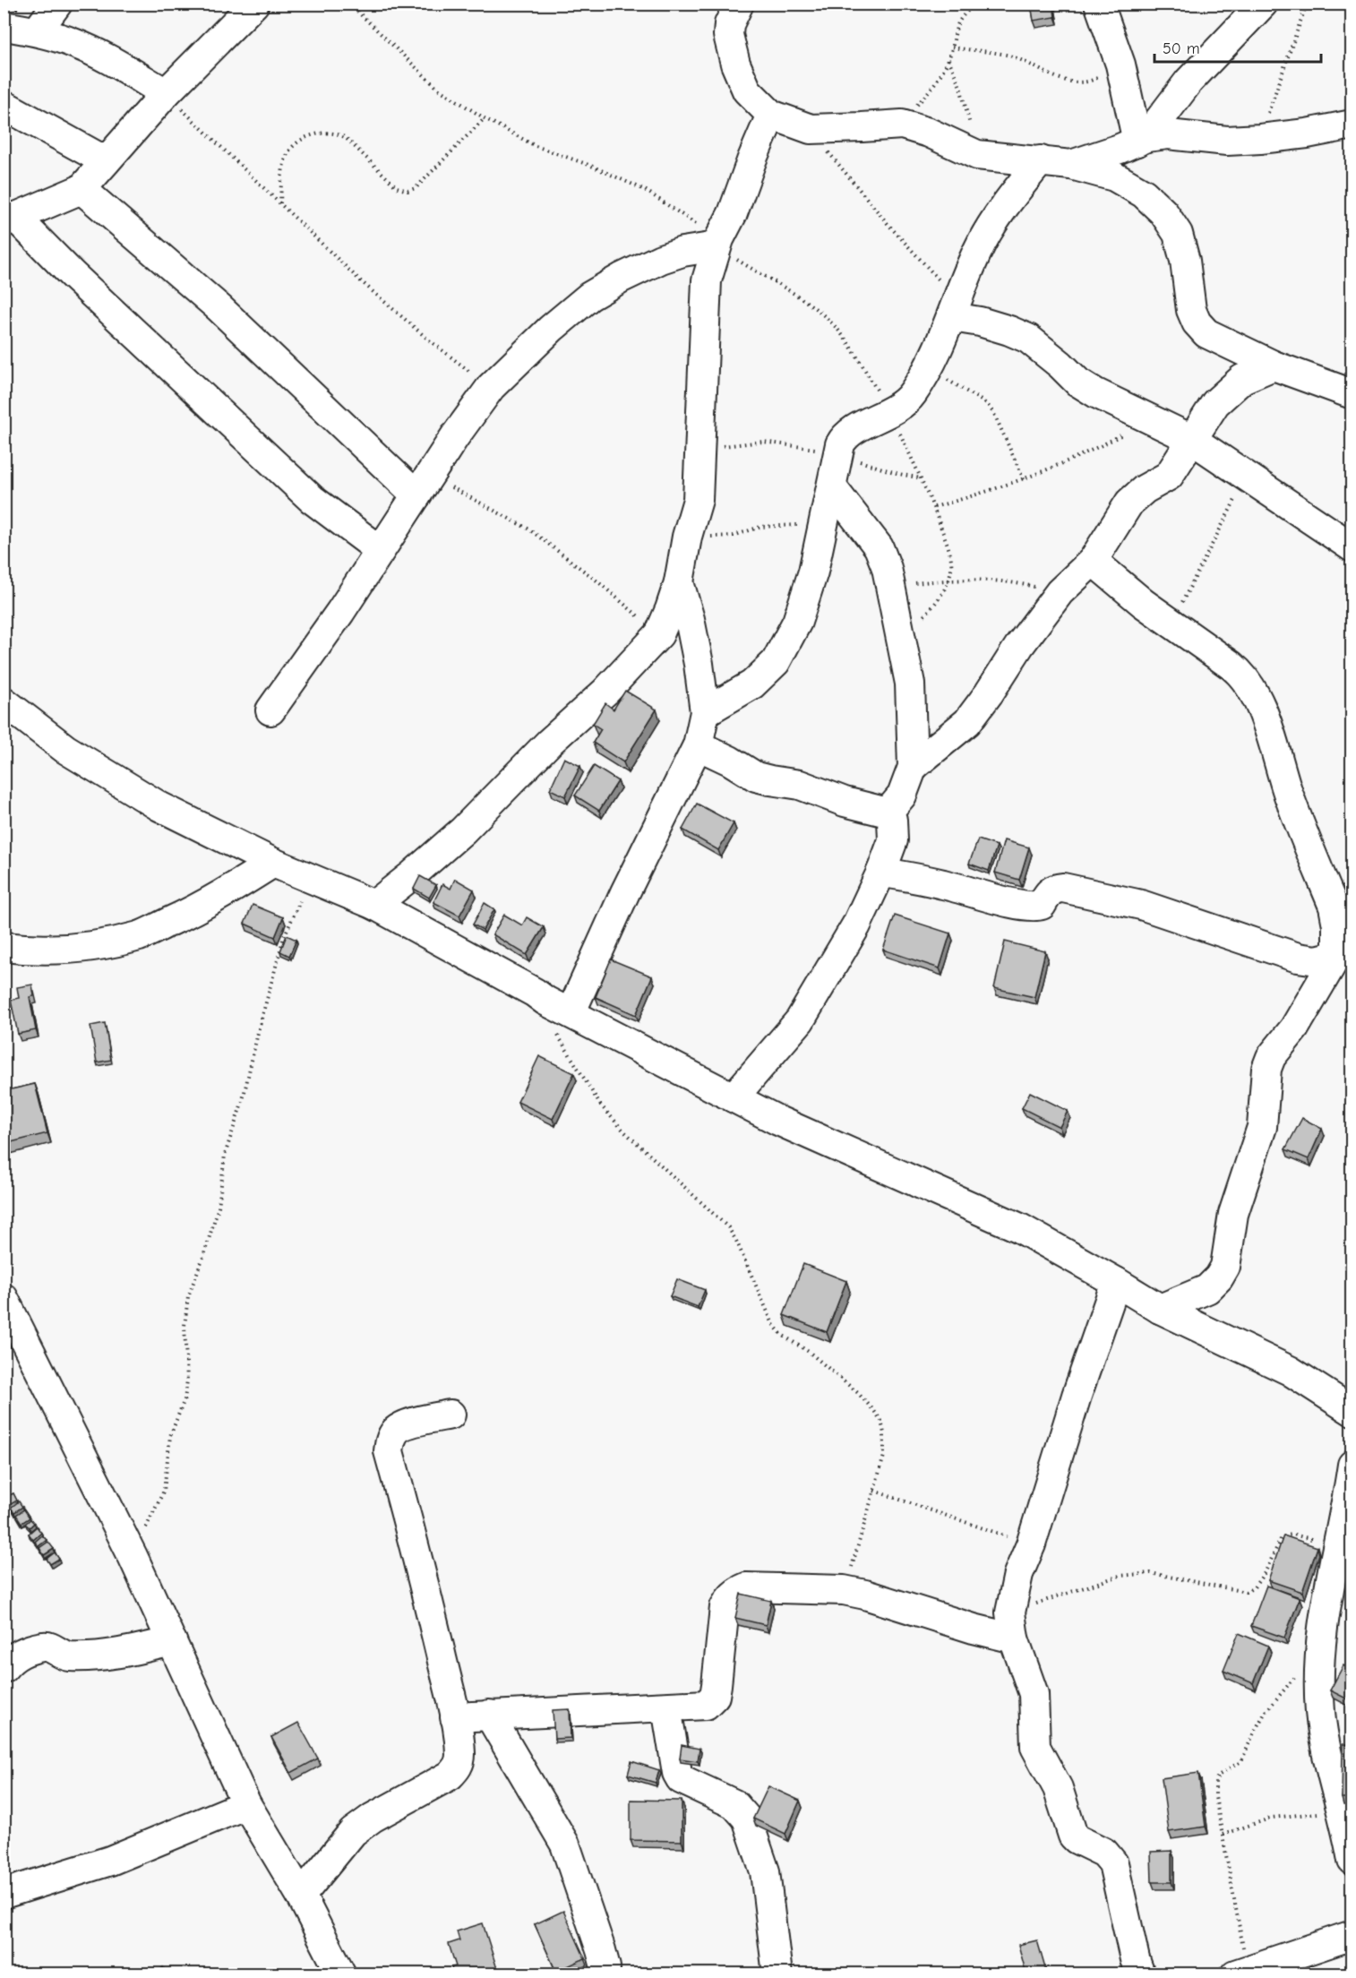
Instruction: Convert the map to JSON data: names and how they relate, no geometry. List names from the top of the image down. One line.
{"scale_bar":"50 m"}
